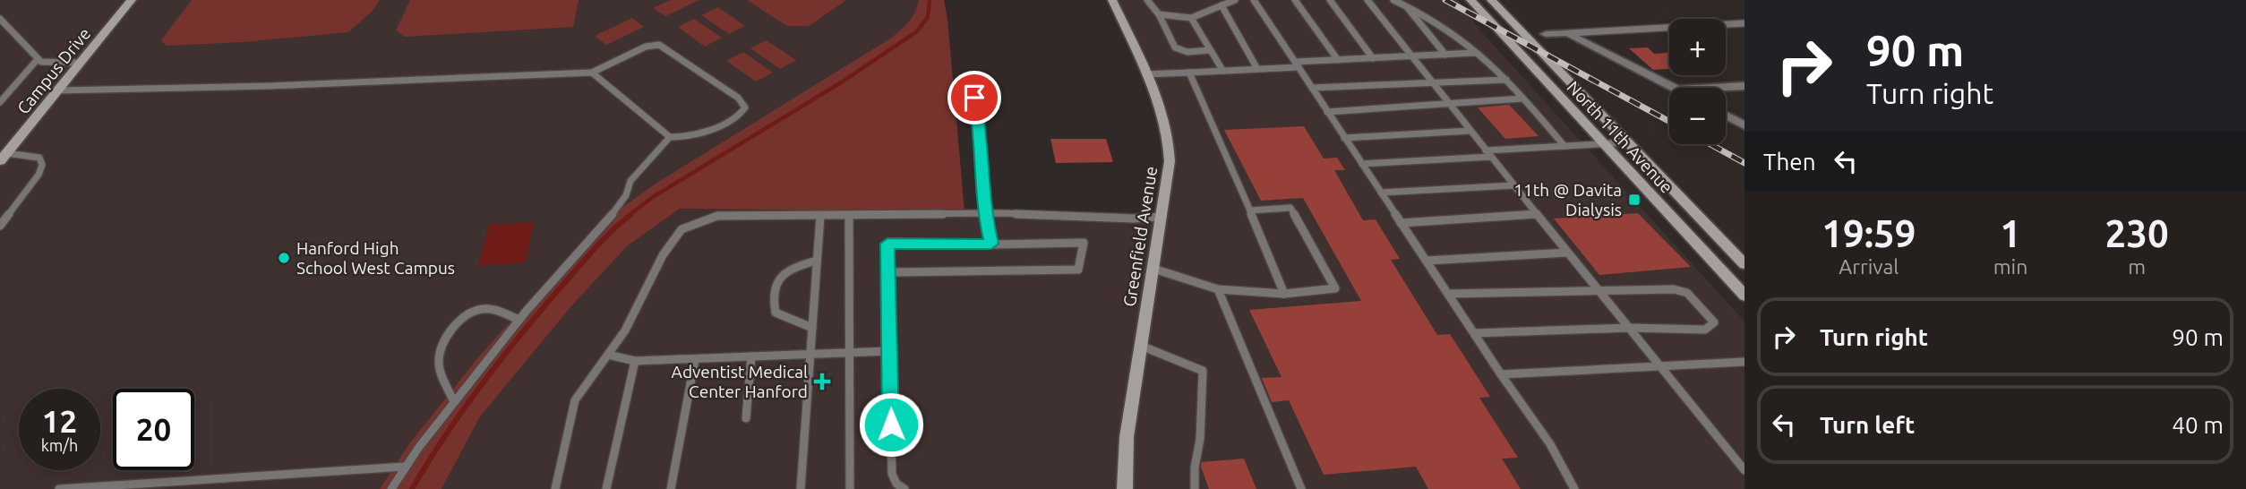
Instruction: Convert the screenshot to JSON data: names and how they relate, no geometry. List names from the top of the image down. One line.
{"streets":{"street":["Campus Drive","North 11th Avenue","Greenfield Avenue"]},"places":{"transit":["11th @ Davita Dialysis"],"other":["Hanford High School West Campus"],"health":["Adventist Medical Center Hanford"]},"page":{"turn":["90 m","Turn right"],"map_buttons":["+","−"],"then":"Then","eta":["19:59","Arrival","1","min","230","m"],"list":[{"name":"Turn right","value":"90 m"},{"name":"Turn left","value":"40 m"}],"speed":"12 km/h","limit":"20"}}
